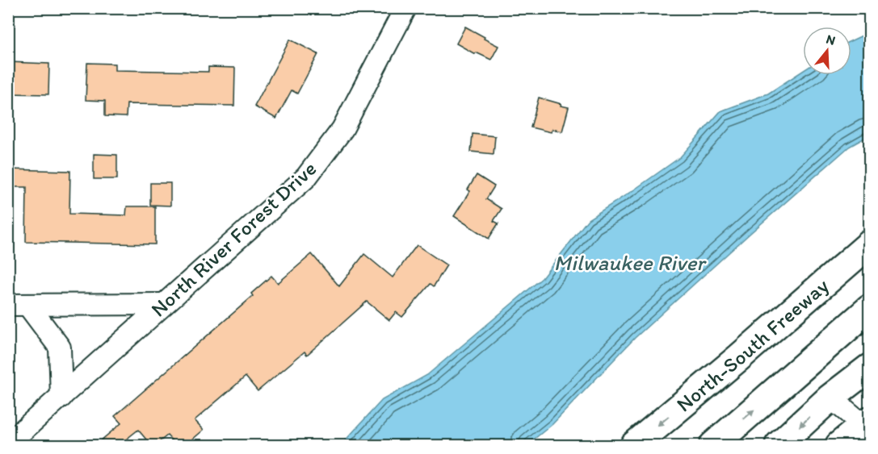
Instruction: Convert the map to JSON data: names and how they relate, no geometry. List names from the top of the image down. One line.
{"streets":{"main road":["North-South Freeway"],"street":["North River Forest Drive"]},"water":["Milwaukee River"],"north":"top"}
